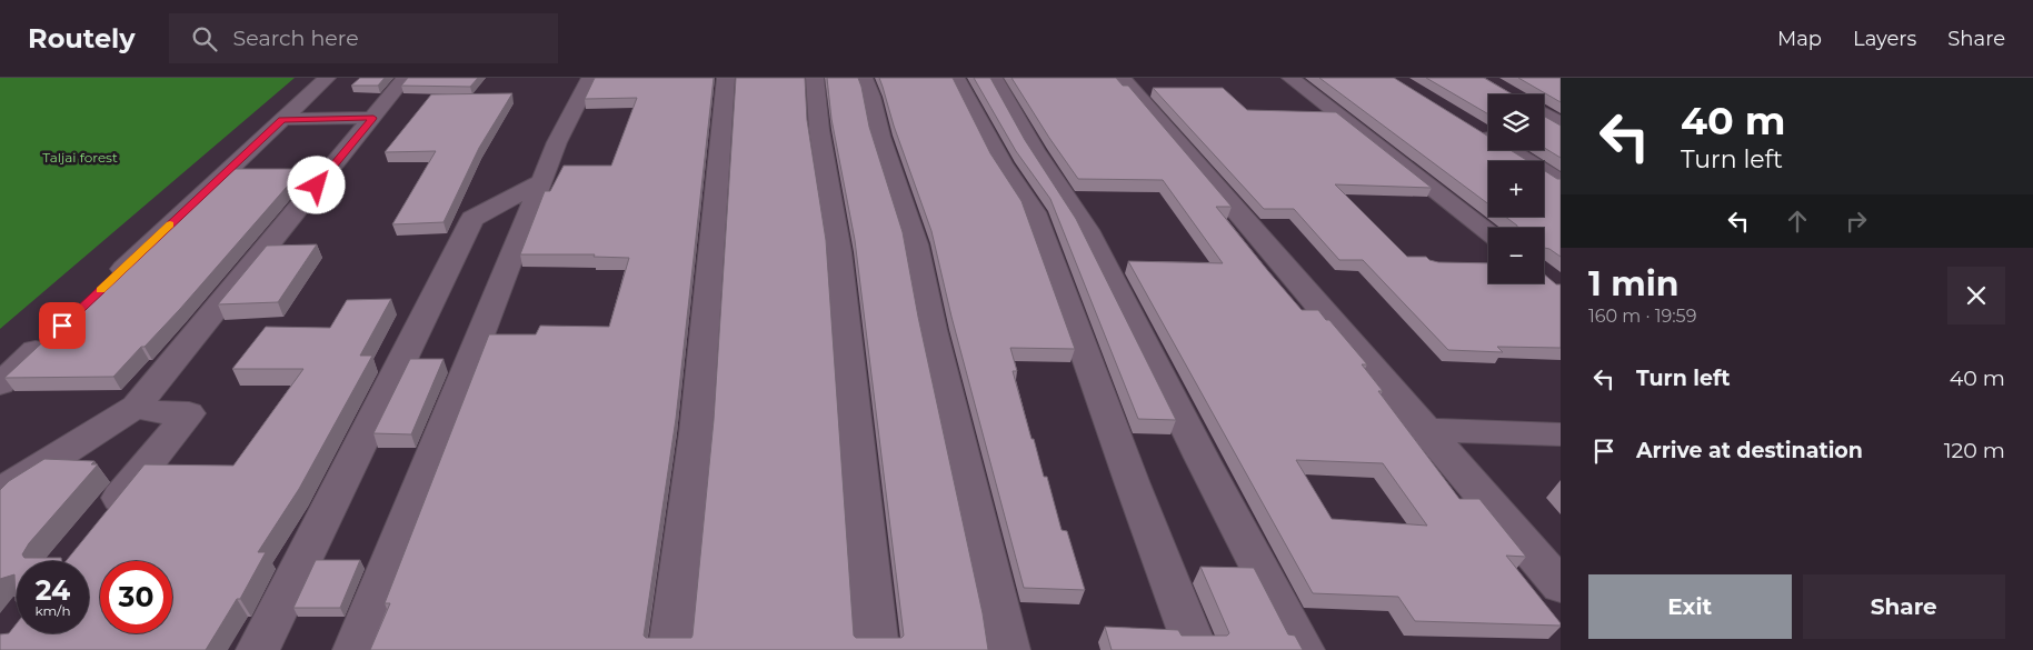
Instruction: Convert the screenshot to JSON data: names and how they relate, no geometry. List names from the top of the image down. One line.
{"parks":["Taljai forest"],"page":{"header":"Routely","search":"Search here","nav":["Map","Layers","Share"],"turn":["40 m","Turn left"],"map_buttons":["+","−"],"heading":["1 min","160 m · 19:59"],"list":[{"name":"Turn left","value":"40 m"},{"name":"Arrive at destination","value":"120 m"}],"speed":"24 km/h","limit":"30","buttons":["Exit","Share"]}}
